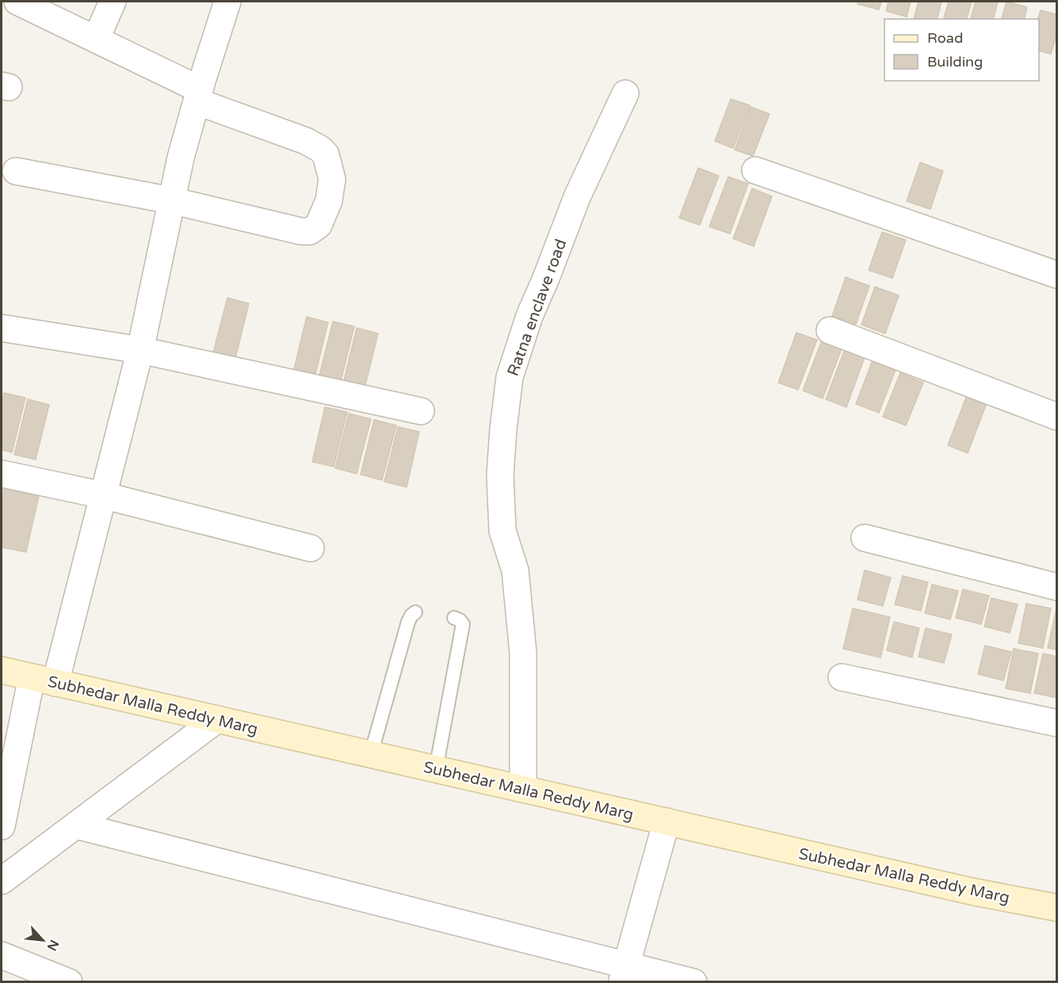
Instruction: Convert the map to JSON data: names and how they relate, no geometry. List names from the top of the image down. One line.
{"streets":{"main road":["Subhedar Malla Reddy Marg"],"street":["Ratna enclave road"]},"crossings":[["Ratna enclave road","Subhedar Malla Reddy Marg"]],"legend":["Road","Building"],"north":"bottom right"}
